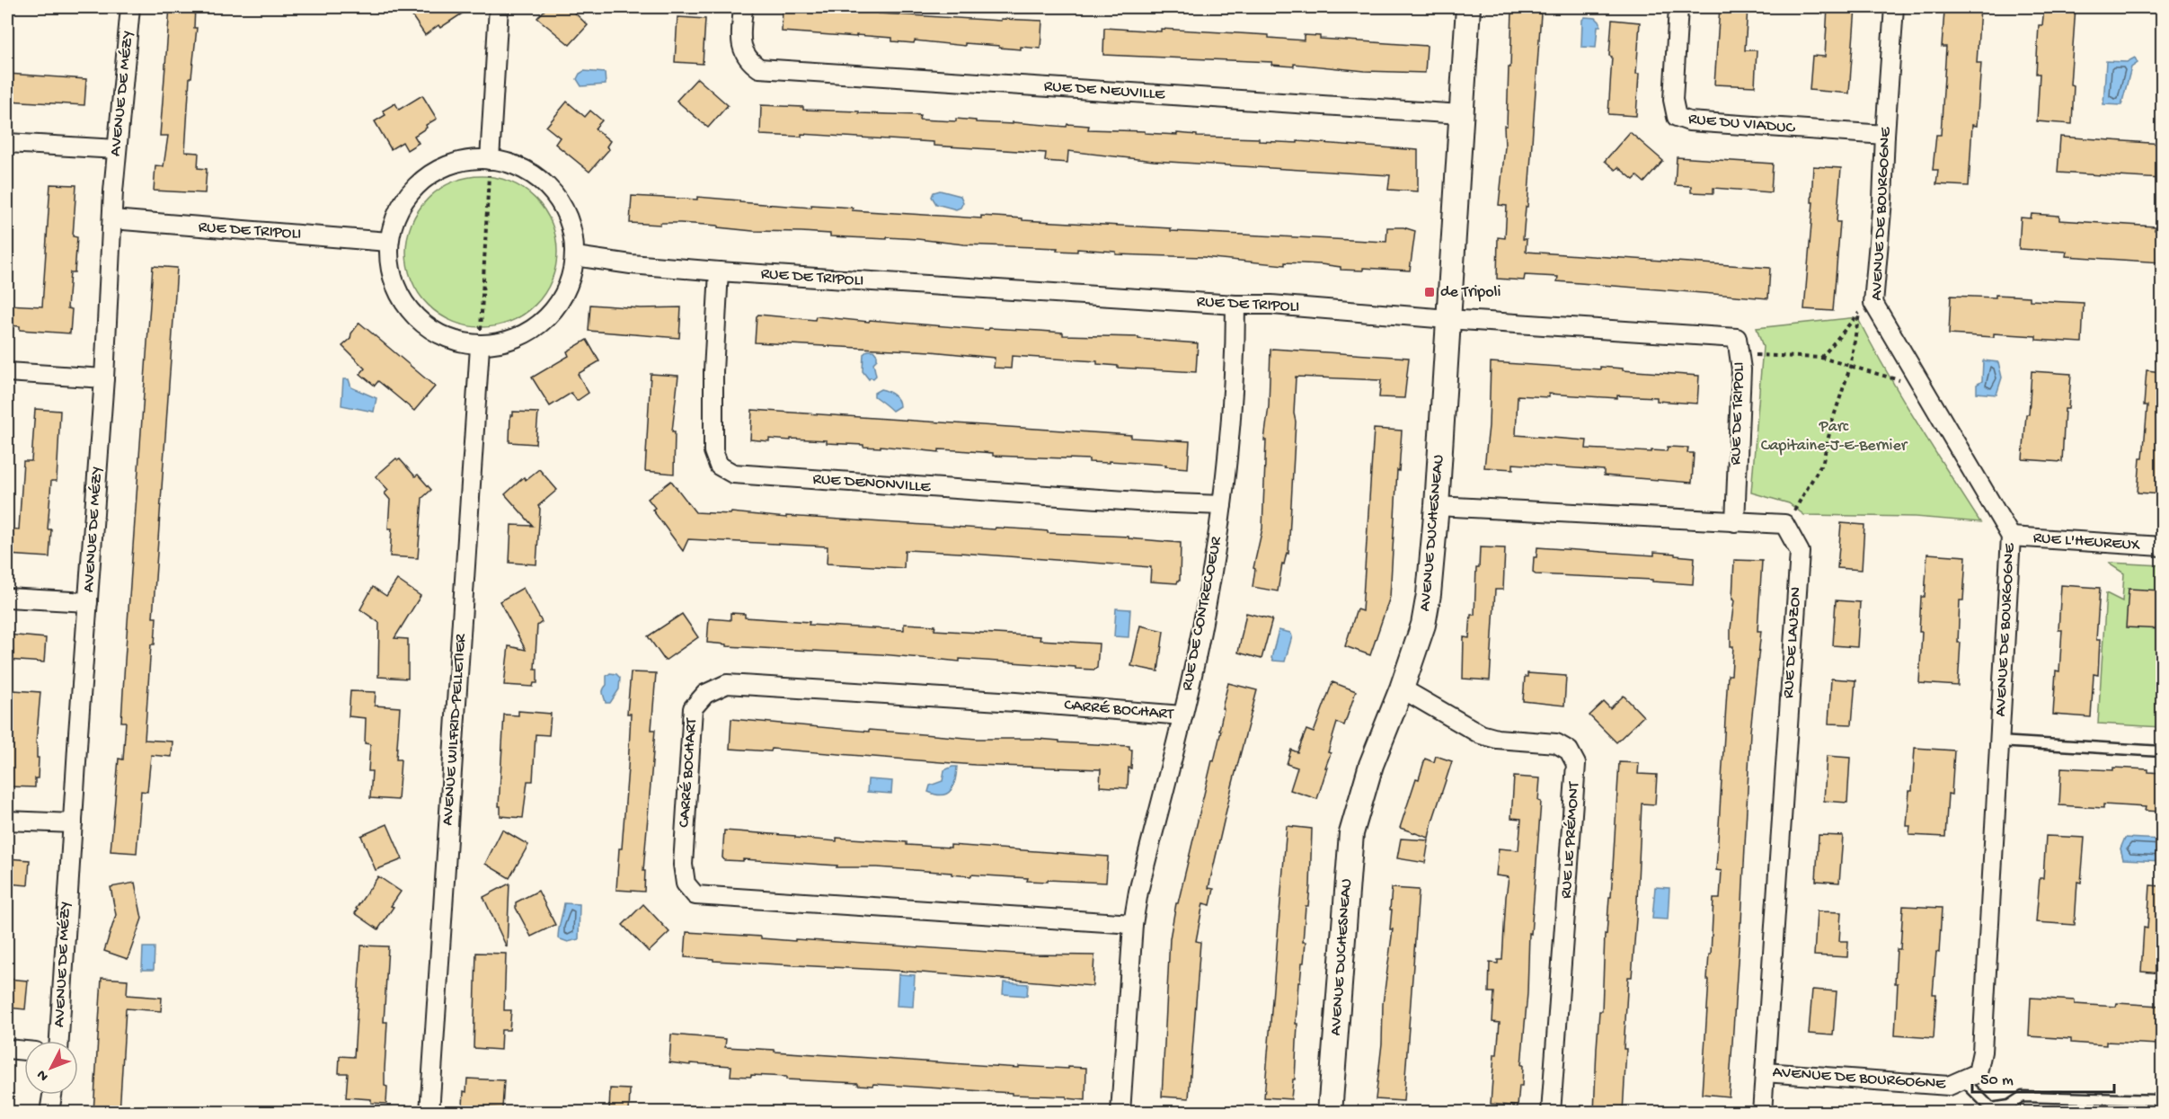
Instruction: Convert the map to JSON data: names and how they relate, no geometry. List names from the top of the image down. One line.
{"streets":{"street":["RUE DE NEUVILLE","AVENUE DE MÉZY","RUE DU VIADUC","AVENUE DE BOURGOGNE","RUE DE TRIPOLI","RUE DENONVILLE","AVENUE DUCHESNEAU","RUE L'HEUREUX","RUE DE CONTRECOEUR","RUE DE LAUZON","CARRÉ BOCHART","AVENUE WILFRID-PELLETIER","RUE LE PRÉMONT"]},"crossings":[["RUE DE NEUVILLE","AVENUE DUCHESNEAU"],["AVENUE DE MÉZY","RUE DE TRIPOLI"],["RUE DU VIADUC","AVENUE DE BOURGOGNE"],["AVENUE DE BOURGOGNE","RUE L'HEUREUX"],["AVENUE DE BOURGOGNE","RUE DE LAUZON"],["RUE DE TRIPOLI","RUE DENONVILLE"],["RUE DE TRIPOLI","AVENUE DUCHESNEAU"],["RUE DE TRIPOLI","RUE DE CONTRECOEUR"],["RUE DENONVILLE","RUE DE CONTRECOEUR"],["AVENUE DUCHESNEAU","RUE LE PRÉMONT"],["RUE DE CONTRECOEUR","CARRÉ BOCHART"]],"parks":["Parc Capitaine-J-E-Bernier"],"places":{"transit":["de Tripoli"]},"scale_bar":"50 m","north":"bottom left"}
